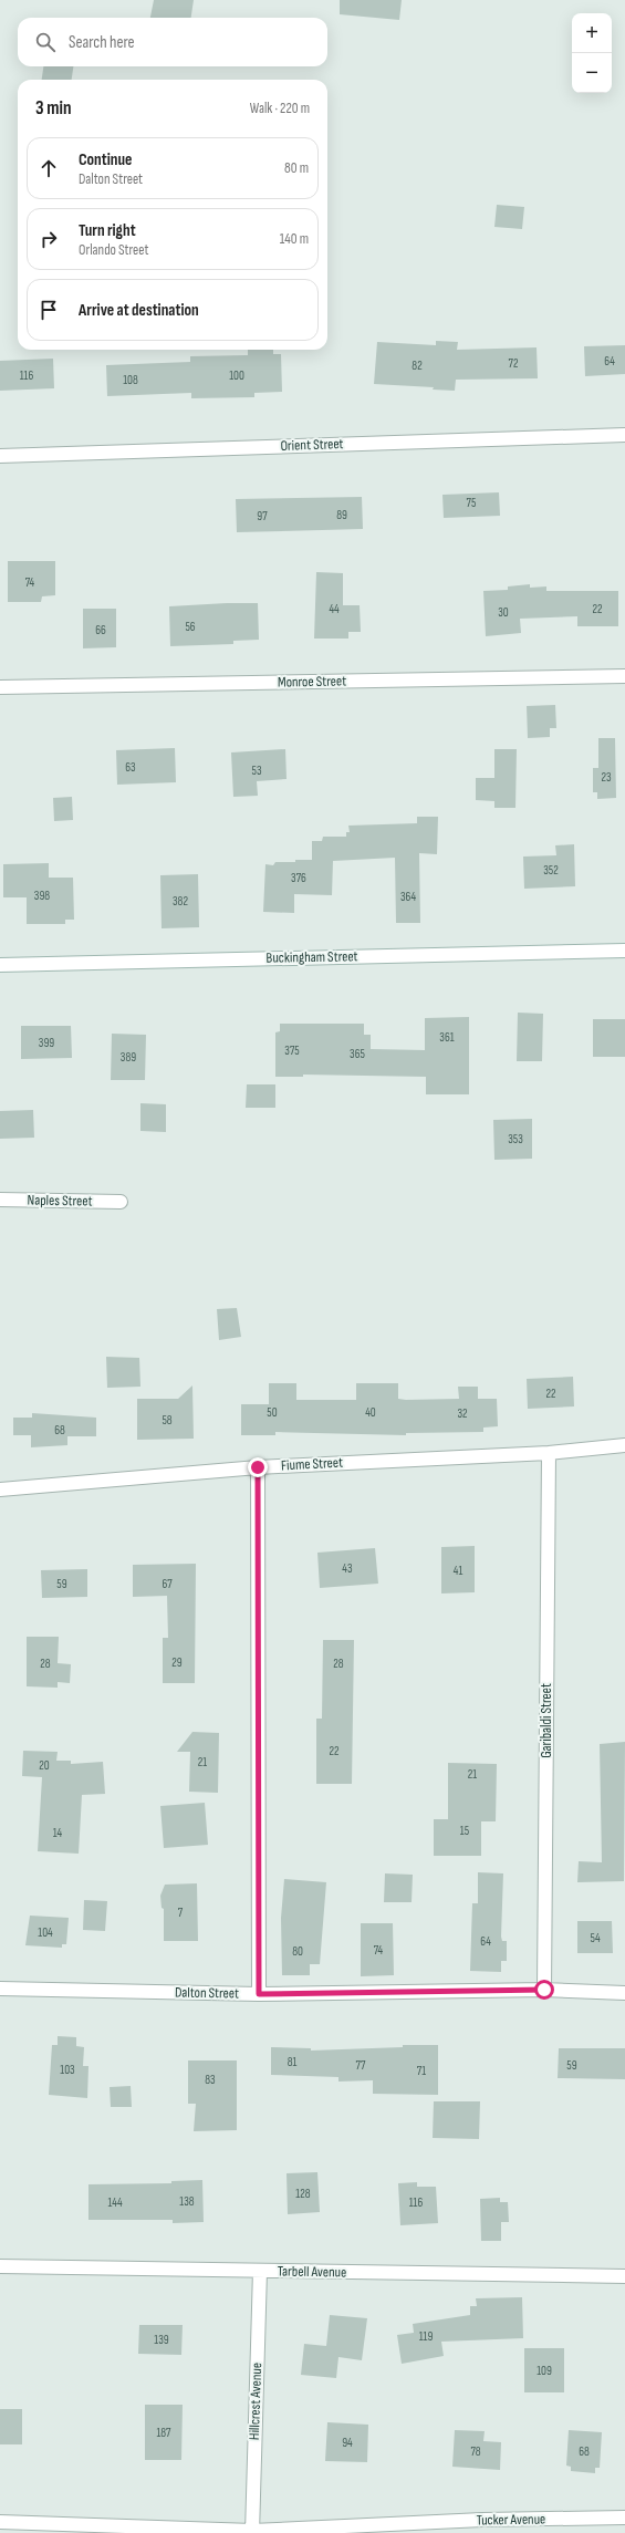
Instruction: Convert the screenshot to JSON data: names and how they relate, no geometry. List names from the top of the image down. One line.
{"streets":{"street":["Orient Street","Monroe Street","Buckingham Street","Naples Street","Fiume Street","Garibaldi Street","Dalton Street","Tarbell Avenue","Hillcrest Avenue","Tucker Avenue"]},"crossings":[["Fiume Street","Garibaldi Street"],["Garibaldi Street","Dalton Street"],["Tarbell Avenue","Hillcrest Avenue"],["Hillcrest Avenue","Tucker Avenue"]],"house_numbers":["64","72","82","116","100","108","75","89","97","74","44","22","30","56","66","63","53","23","352","376","398","364","382","361","399","375","365","389","353","22","50","40","32","58","68","43","41","59","67","29","28","28","22","21","20","21","15","14","7","104","54","64","74","80","81","77","59","103","71","83","128","138","144","116","119","139","109","187","94","78","68"],"page":{"map_buttons":["+","−"],"search":"Search here","heading":["3 min","Walk · 220 m"],"list":[["Continue","Dalton Street","80 m"],["Turn right","Orlando Street","140 m"],"Arrive at destination"]}}
